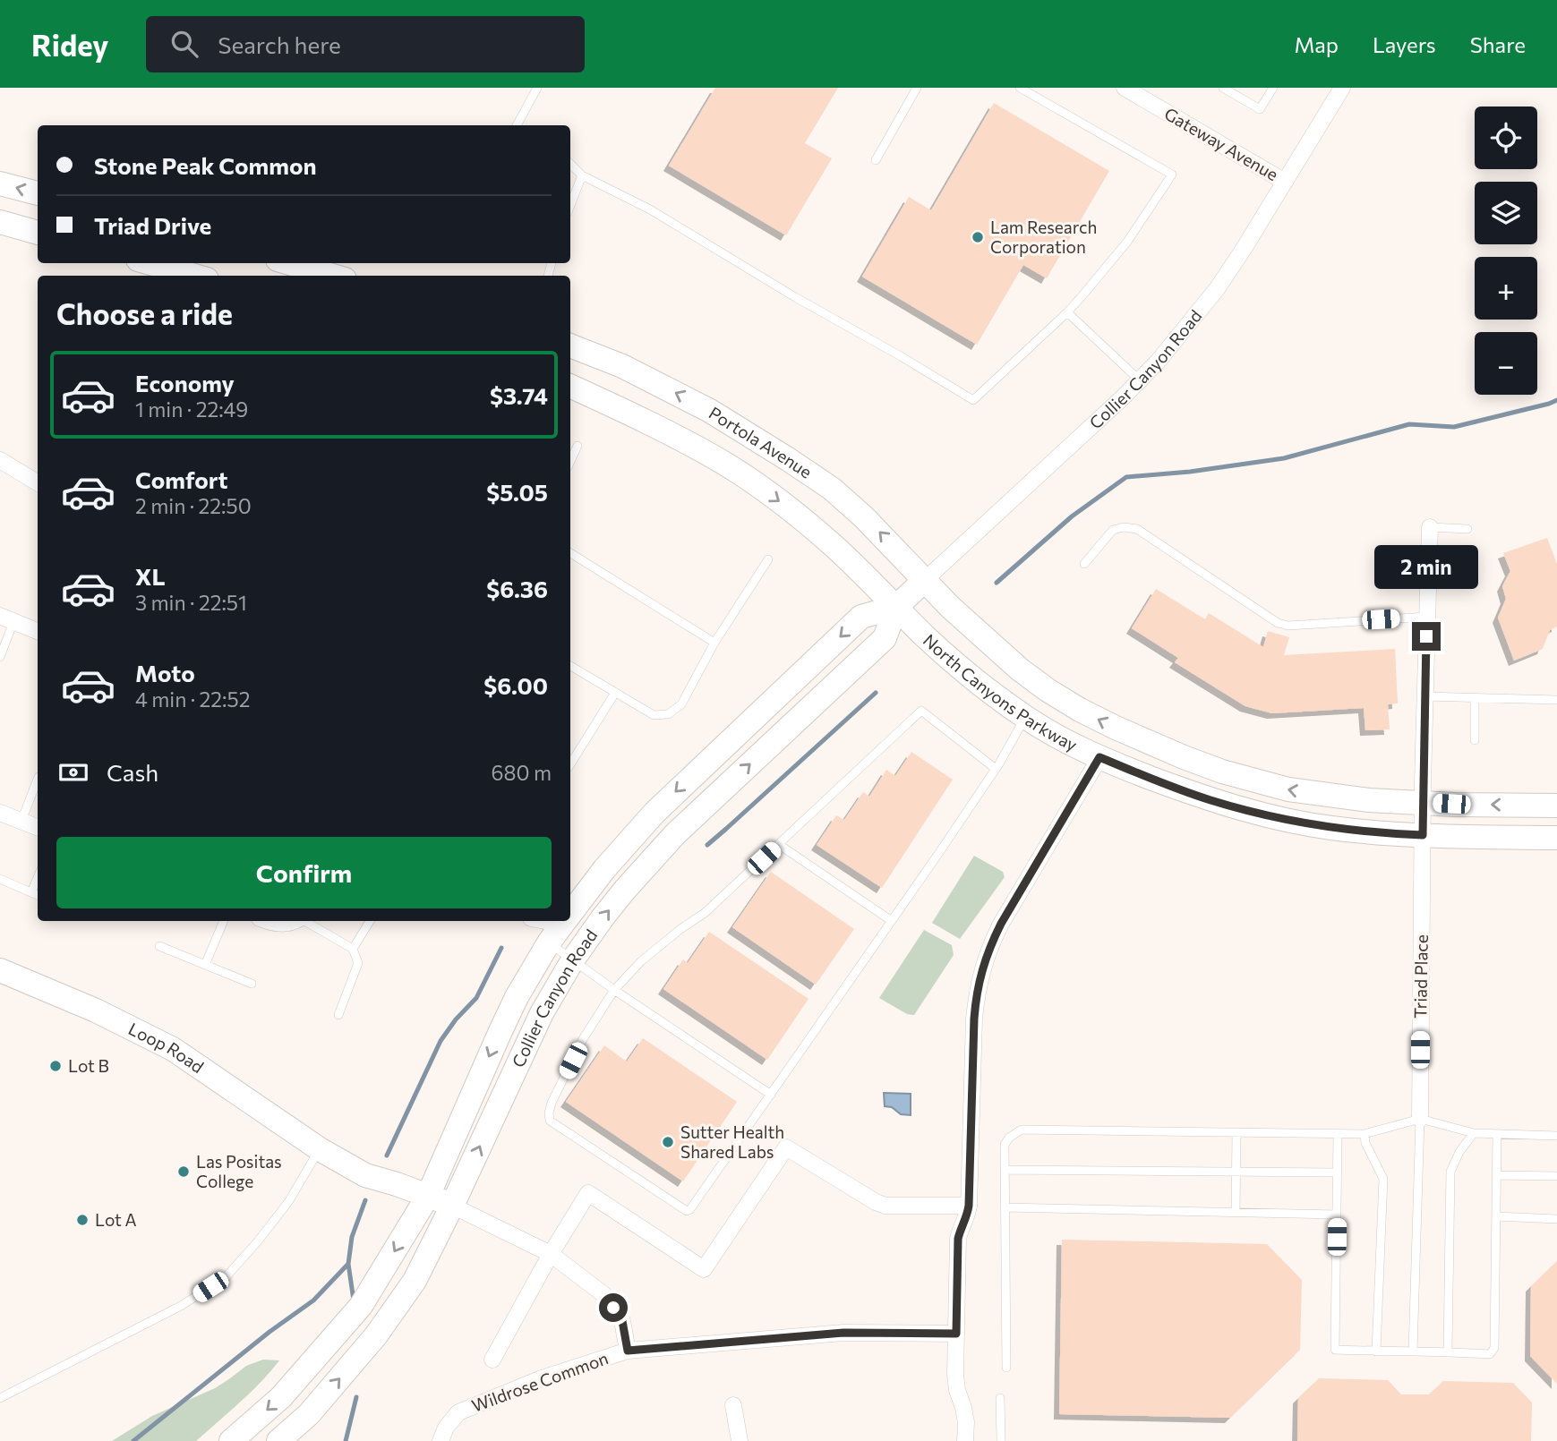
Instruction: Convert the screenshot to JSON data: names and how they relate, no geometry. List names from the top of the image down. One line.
{"streets":{"street":["Gateway Avenue","Collier Canyon Road","Portola Avenue","North Canyons Parkway","Triad Place","Loop Road","Wildrose Common"]},"crossings":[["Gateway Avenue","Collier Canyon Road"],["Collier Canyon Road","Portola Avenue"],["Collier Canyon Road","North Canyons Parkway"],["Collier Canyon Road","Loop Road"],["Portola Avenue","North Canyons Parkway"],["North Canyons Parkway","Triad Place"]],"places":["Lam Research Corporation","Lot B","Sutter Health Shared Labs","Las Positas College","Lot A"],"page":{"header":"Ridey","search":"Search here","nav":["Map","Layers","Share"],"map_buttons":["+","−"],"banner":["Stone Peak Common","Triad Drive"],"heading":"Choose a ride","list":[{"name":"Economy","note":"1 min · 22:49","value":"$3.74"},{"name":"Comfort","note":"2 min · 22:50","value":"$5.05"},{"name":"XL","note":"3 min · 22:51","value":"$6.36"},{"name":"Moto","note":"4 min · 22:52","value":"$6.00"}],"bubble":"2 min","pay":["Cash","680 m"],"buttons":"Confirm"}}
